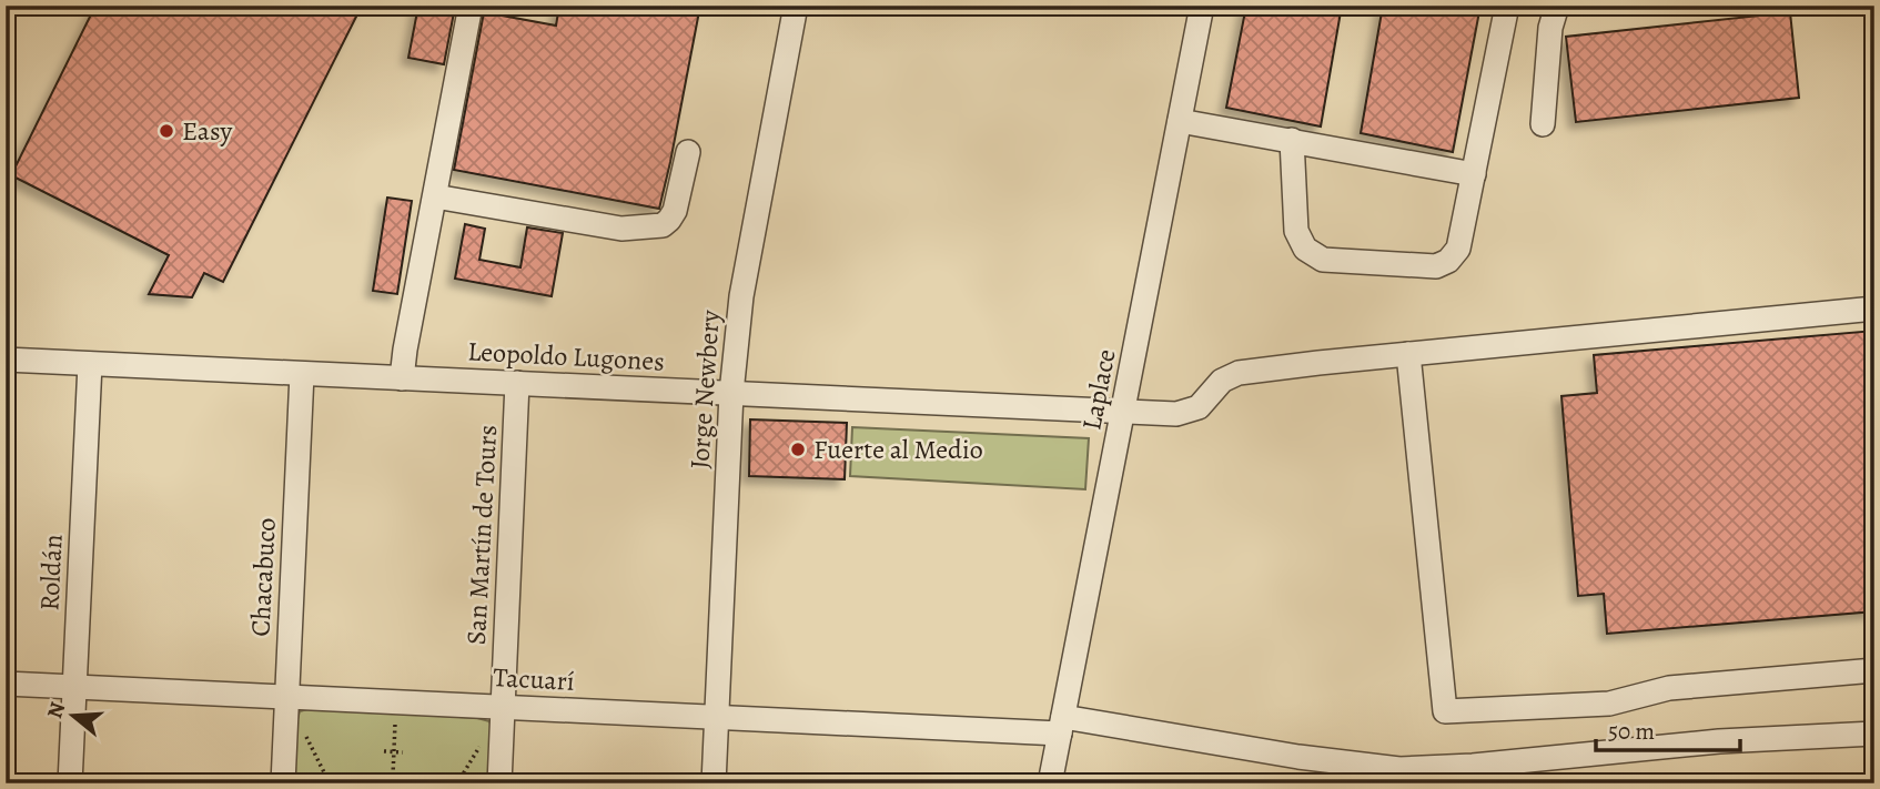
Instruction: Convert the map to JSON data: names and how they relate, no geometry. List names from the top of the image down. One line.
{"streets":{"street":["Leopoldo Lugones","Jorge Newbery","Laplace","San Martín de Tours","Roldán","Chacabuco","Tacuarí"]},"crossings":[["Leopoldo Lugones","Jorge Newbery"],["Leopoldo Lugones","Laplace"],["Leopoldo Lugones","San Martín de Tours"],["Leopoldo Lugones","Roldán"],["Leopoldo Lugones","Chacabuco"],["Jorge Newbery","Tacuarí"],["Laplace","Tacuarí"],["San Martín de Tours","Tacuarí"],["Roldán","Tacuarí"],["Chacabuco","Tacuarí"]],"places":["Easy","Fuerte al Medio"],"scale_bar":"50 m","north":"left"}
